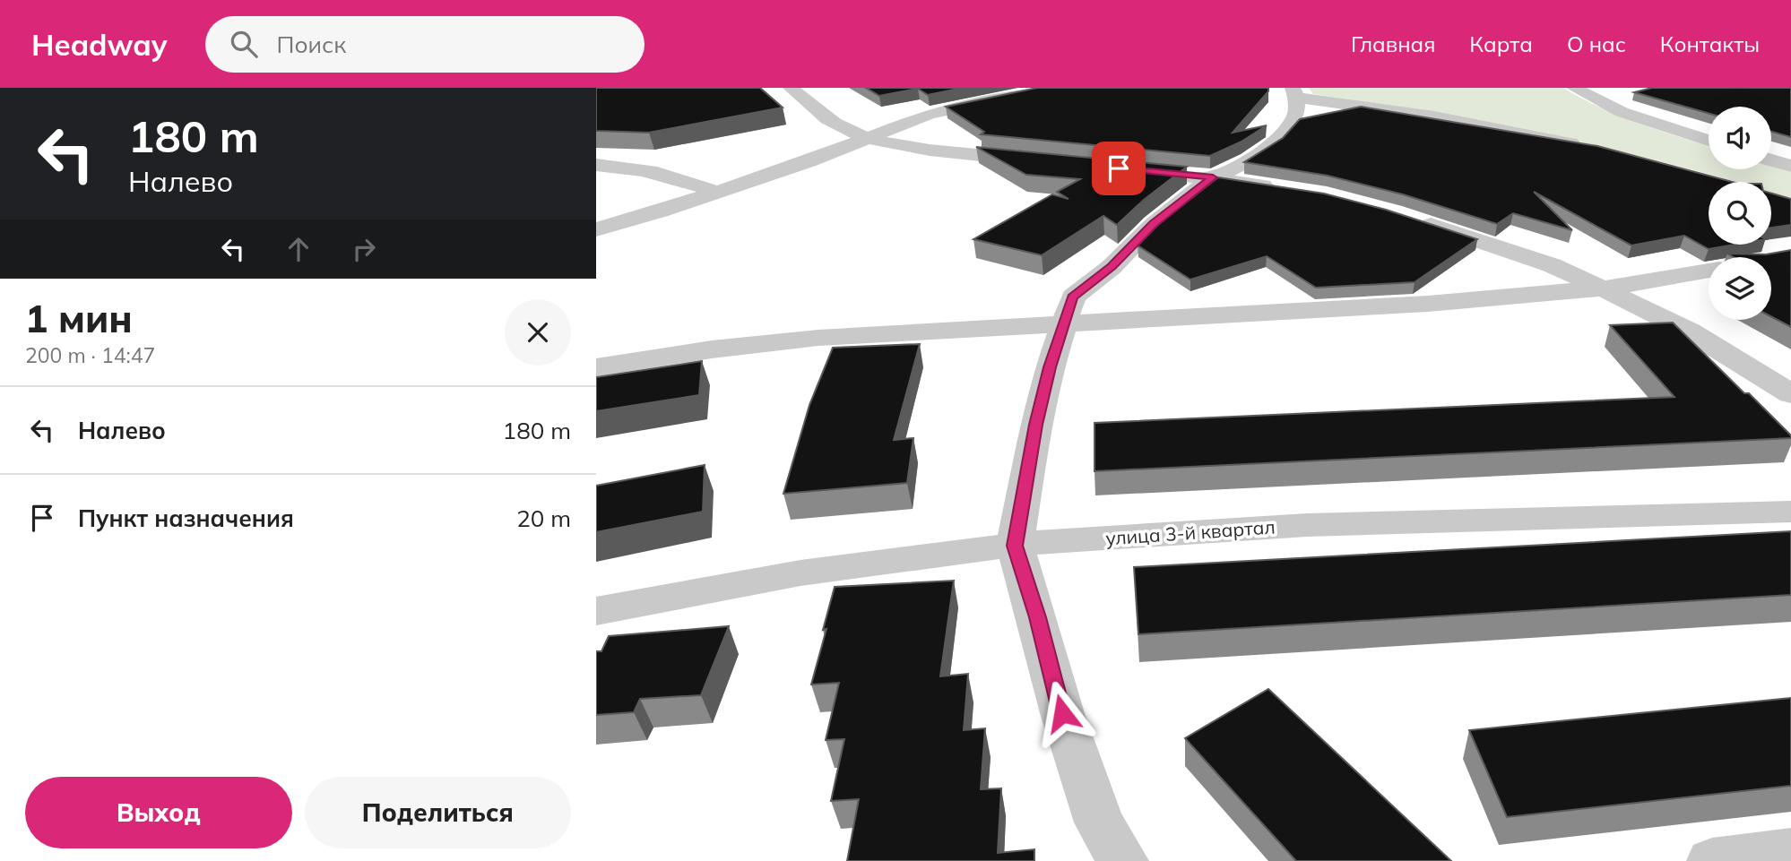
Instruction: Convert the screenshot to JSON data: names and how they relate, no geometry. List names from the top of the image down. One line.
{"streets":{"street":["улица 3-й квартал"]},"page":{"header":"Headway","search":"Поиск","nav":["Главная","Карта","О нас","Контакты"],"turn":["180 m","Налево"],"heading":["1 мин","200 m · 14:47"],"list":[{"name":"Налево","value":"180 m"},{"name":"Пункт назначения","value":"20 m"}],"buttons":["Выход","Поделиться"]}}
